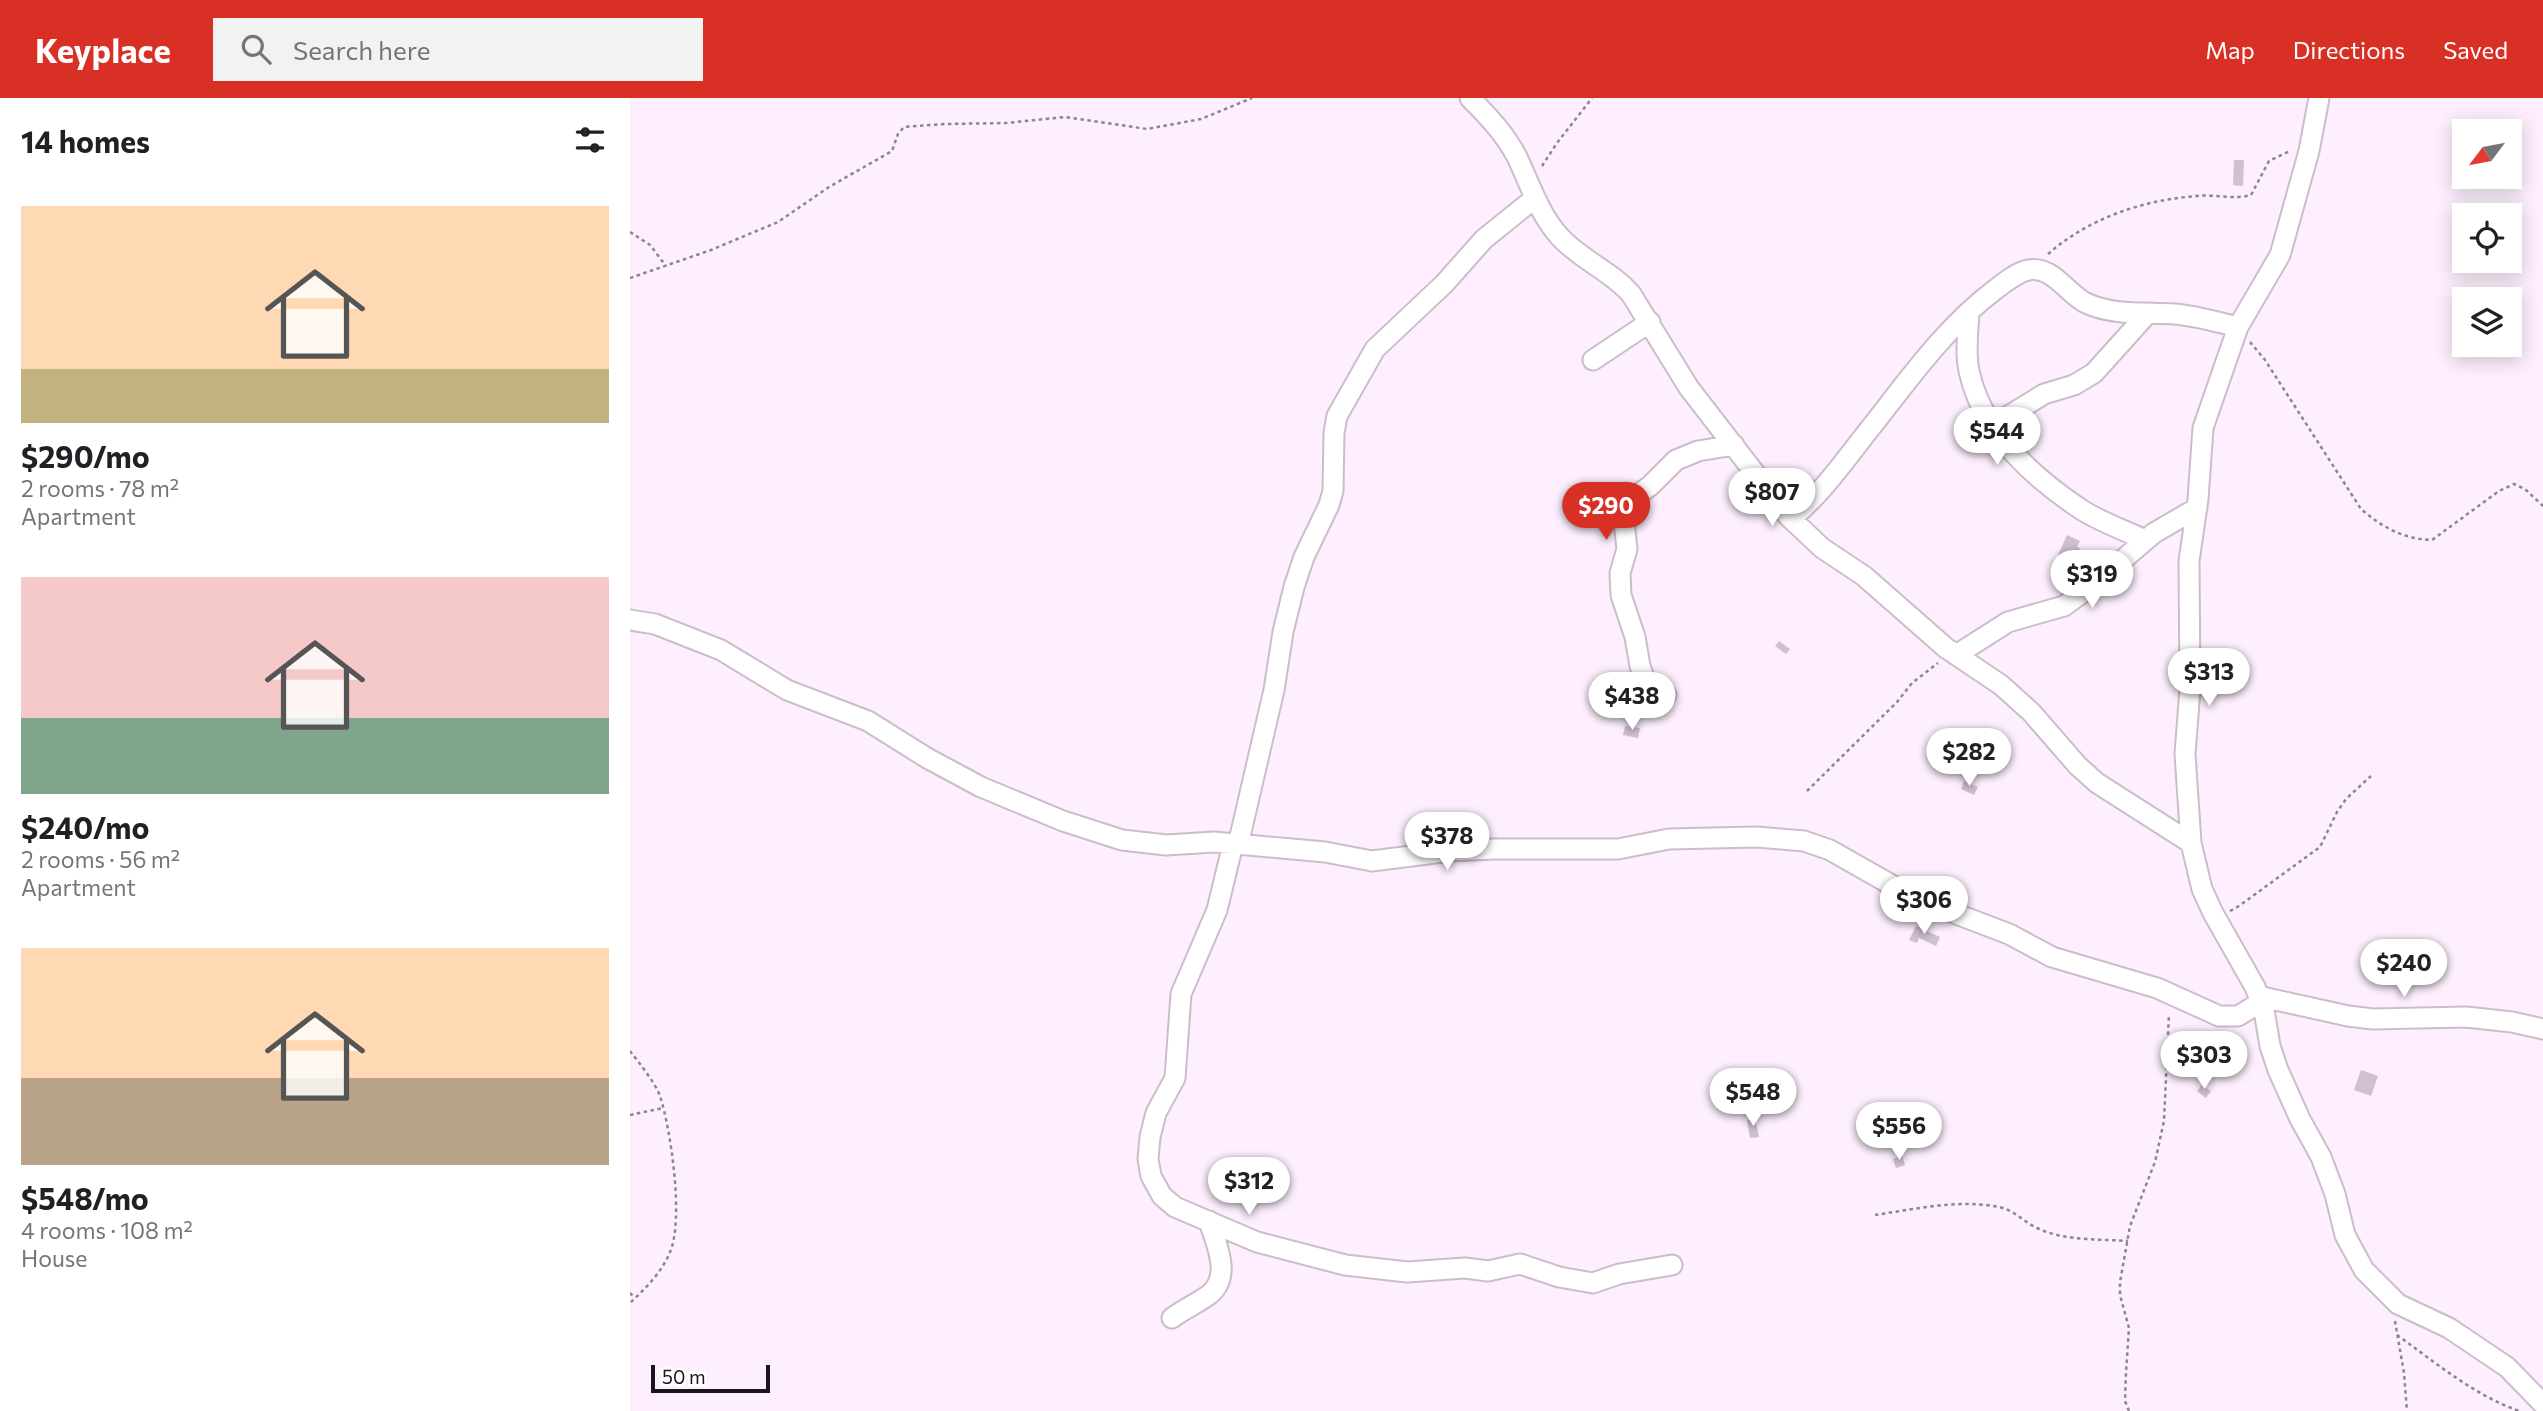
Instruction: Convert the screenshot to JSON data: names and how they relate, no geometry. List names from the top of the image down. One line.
{"scale_bar":"50 m","north":"bottom left","page":{"header":"Keyplace","search":"Search here","nav":["Map","Directions","Saved"],"heading":"14 homes","list":[{"name":"$290/mo","note":"2 rooms · 78 m² · Apartment"},{"name":"$240/mo","note":"2 rooms · 56 m² · Apartment"},{"name":"$548/mo","note":"4 rooms · 108 m² · House"}],"price":["$544","$807","$290","$319","$313","$438","$282","$378","$306","$240","$303","$548","$556","$312"],"scale":"50 m"}}
